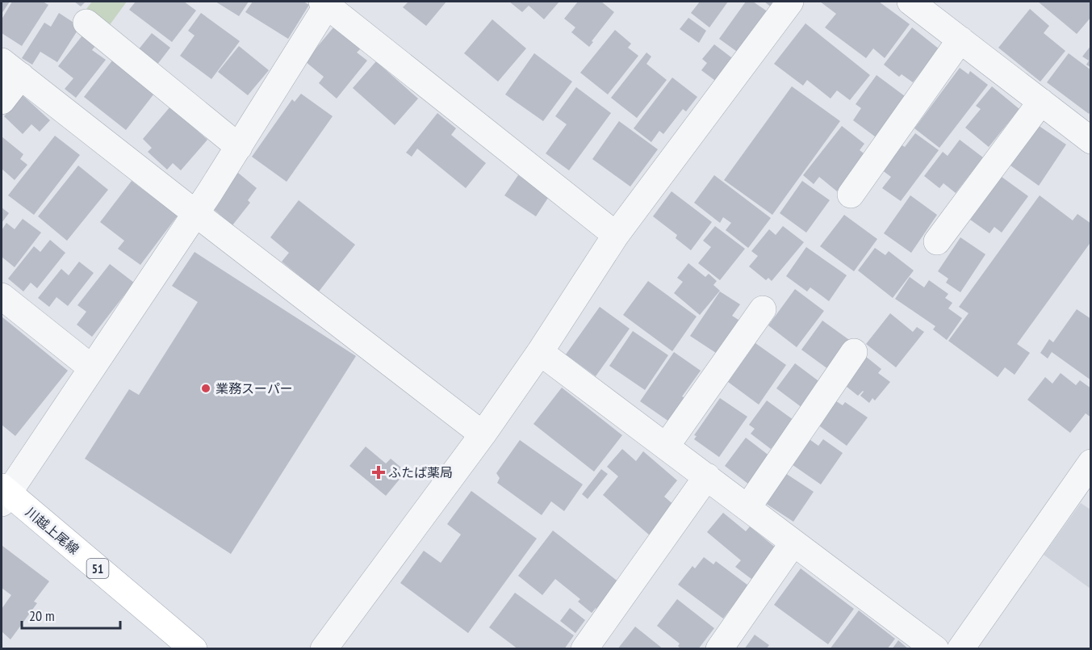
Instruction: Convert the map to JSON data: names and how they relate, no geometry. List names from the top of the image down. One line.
{"streets":{"main road":["川越上尾線","51"]},"places":{"other":["業務スーパー"],"health":["ふたば薬局"]},"scale_bar":"20 m"}
